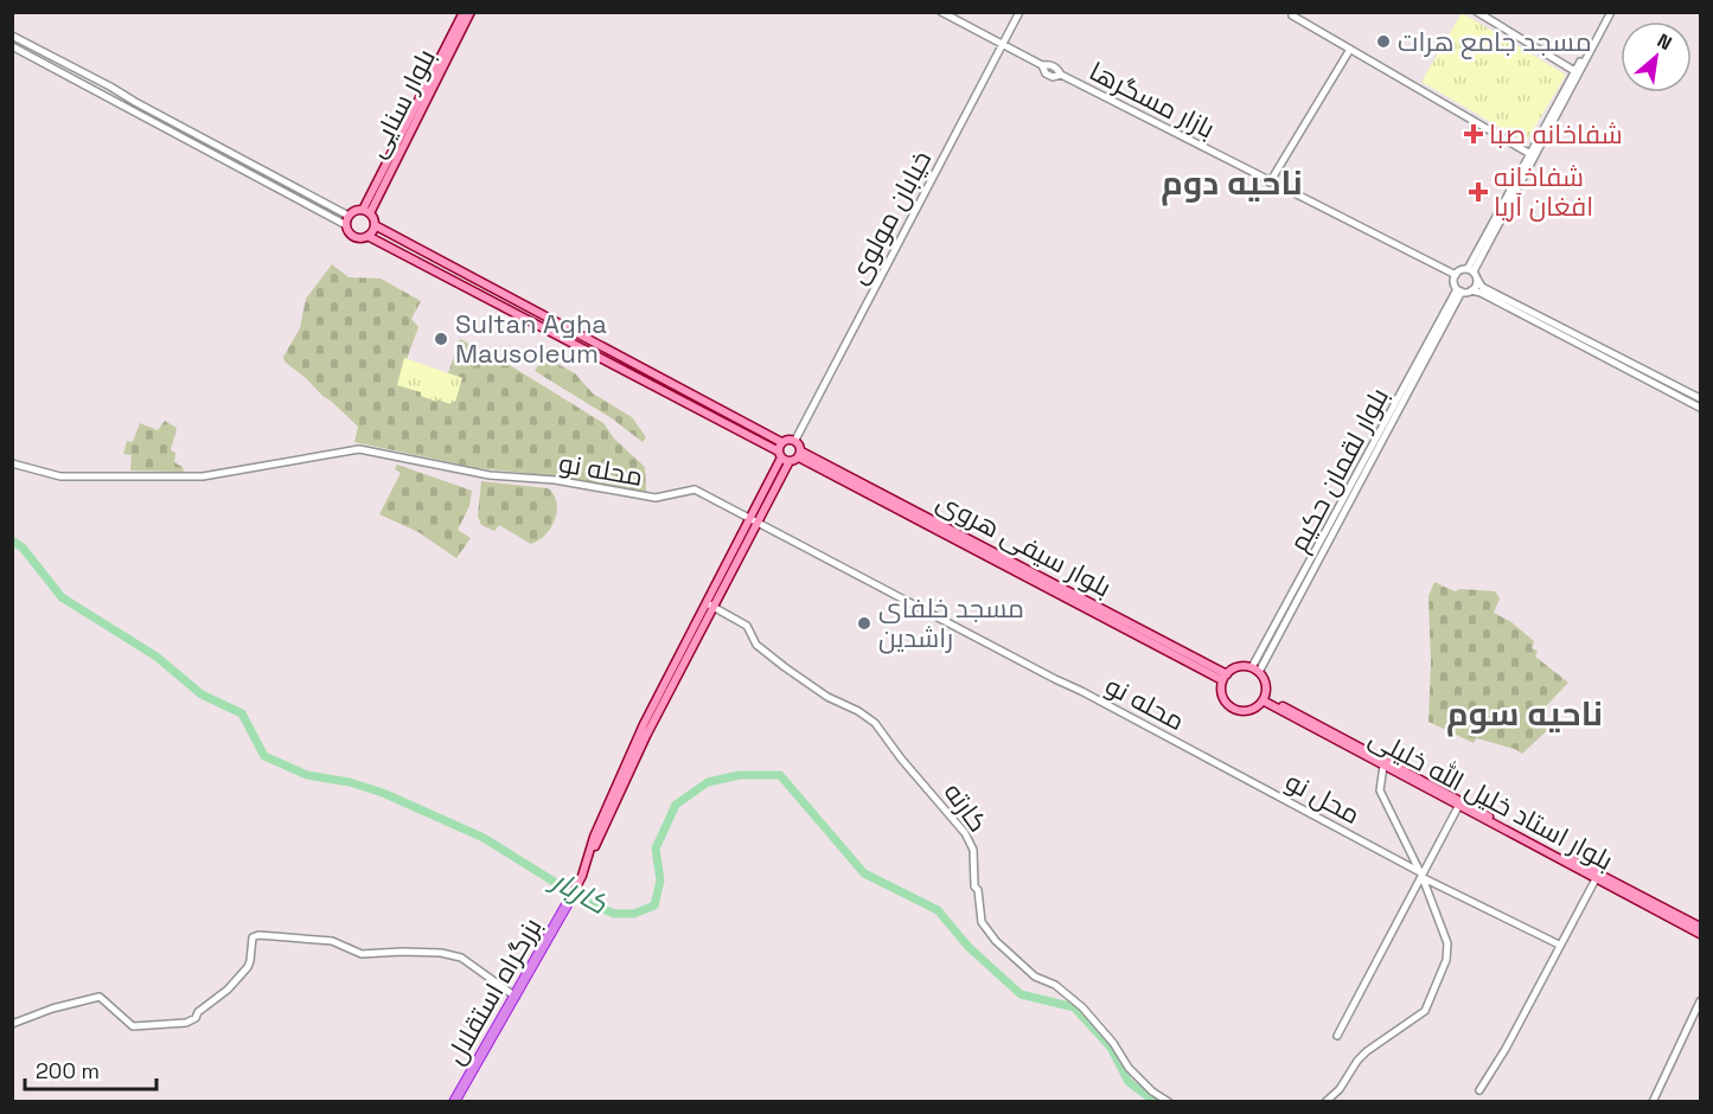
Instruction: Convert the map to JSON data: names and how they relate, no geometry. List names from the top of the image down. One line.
{"streets":{"highway":["بزرگراه استقلال"],"main road":["بلوار سنایی","بلوار سیفی هروی","بلوار استاد خلیل الله خلیلی"],"street":["بازار مسگرها","خیابان مولوی","محله نو","بلوار لقمان حکیم","محل نو","کارته"]},"crossings":[["بازار مسگرها","خیابان مولوی"],["بازار مسگرها","بلوار لقمان حکیم"],["محله نو","محل نو"],["بلوار لقمان حکیم","بلوار سیفی هروی"],["بلوار لقمان حکیم","بلوار استاد خلیل الله خلیلی"],["بلوار سیفی هروی","بلوار استاد خلیل الله خلیلی"]],"districts":["ناحیه دوم","ناحیه سوم"],"water":["کاربار"],"places":{"other":["مسجد جامع هرات","Sultan Agha Mausoleum","مسجد خلفای راشدین"],"health":["شفاخانه صبا","شفاخانه افغان آریا"]},"scale_bar":"200 m","north":"top right"}
